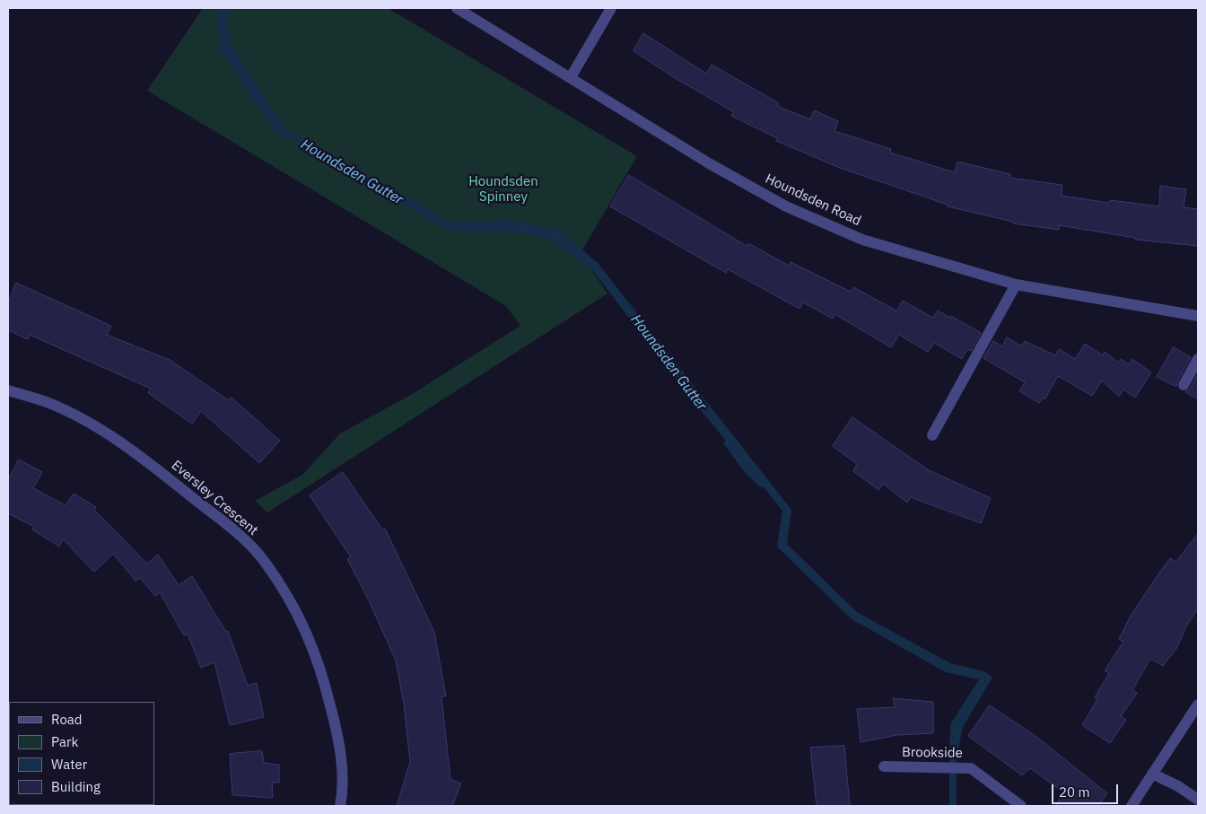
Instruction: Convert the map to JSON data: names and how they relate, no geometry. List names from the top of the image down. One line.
{"streets":{"street":["Houndsden Road","Eversley Crescent","Brookside"]},"water":["Houndsden Gutter"],"parks":["Houndsden Spinney"],"legend":["Road","Park","Water","Building"],"scale_bar":"20 m"}
